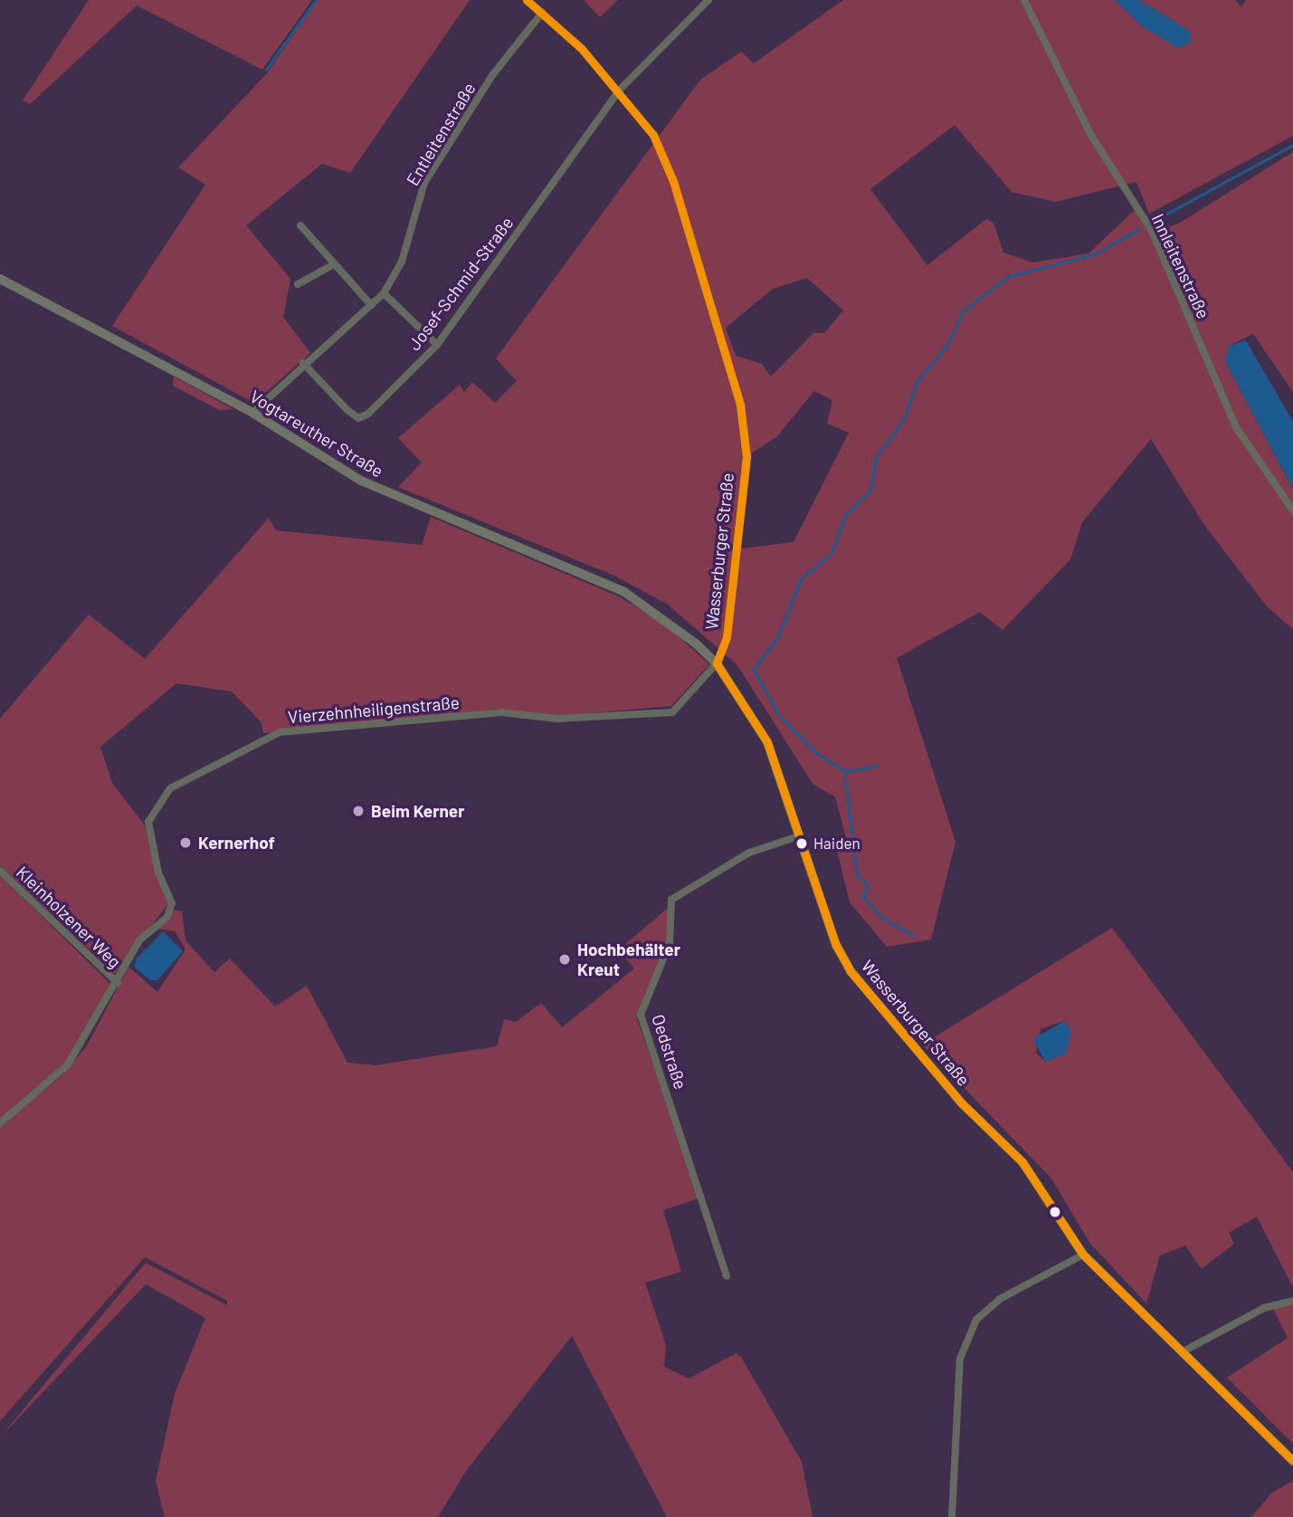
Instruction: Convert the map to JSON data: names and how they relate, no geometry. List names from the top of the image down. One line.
{"streets":{"main road":["Vogtareuther Straße","Wasserburger Straße"],"street":["Entleitenstraße","Innleitenstraße","Josef-Schmid-Straße","Vierzehnheiligenstraße","Kleinholzener Weg","Oedstraße"]},"crossings":[["Entleitenstraße","Josef-Schmid-Straße"],["Entleitenstraße","Vogtareuther Straße"],["Entleitenstraße","Wasserburger Straße"],["Josef-Schmid-Straße","Wasserburger Straße"],["Vogtareuther Straße","Wasserburger Straße"],["Vogtareuther Straße","Vierzehnheiligenstraße"],["Wasserburger Straße","Vierzehnheiligenstraße"],["Wasserburger Straße","Oedstraße"],["Vierzehnheiligenstraße","Kleinholzener Weg"]],"places":["Beim Kerner","Kernerhof","Haiden","Hochbehälter Kreut"]}
